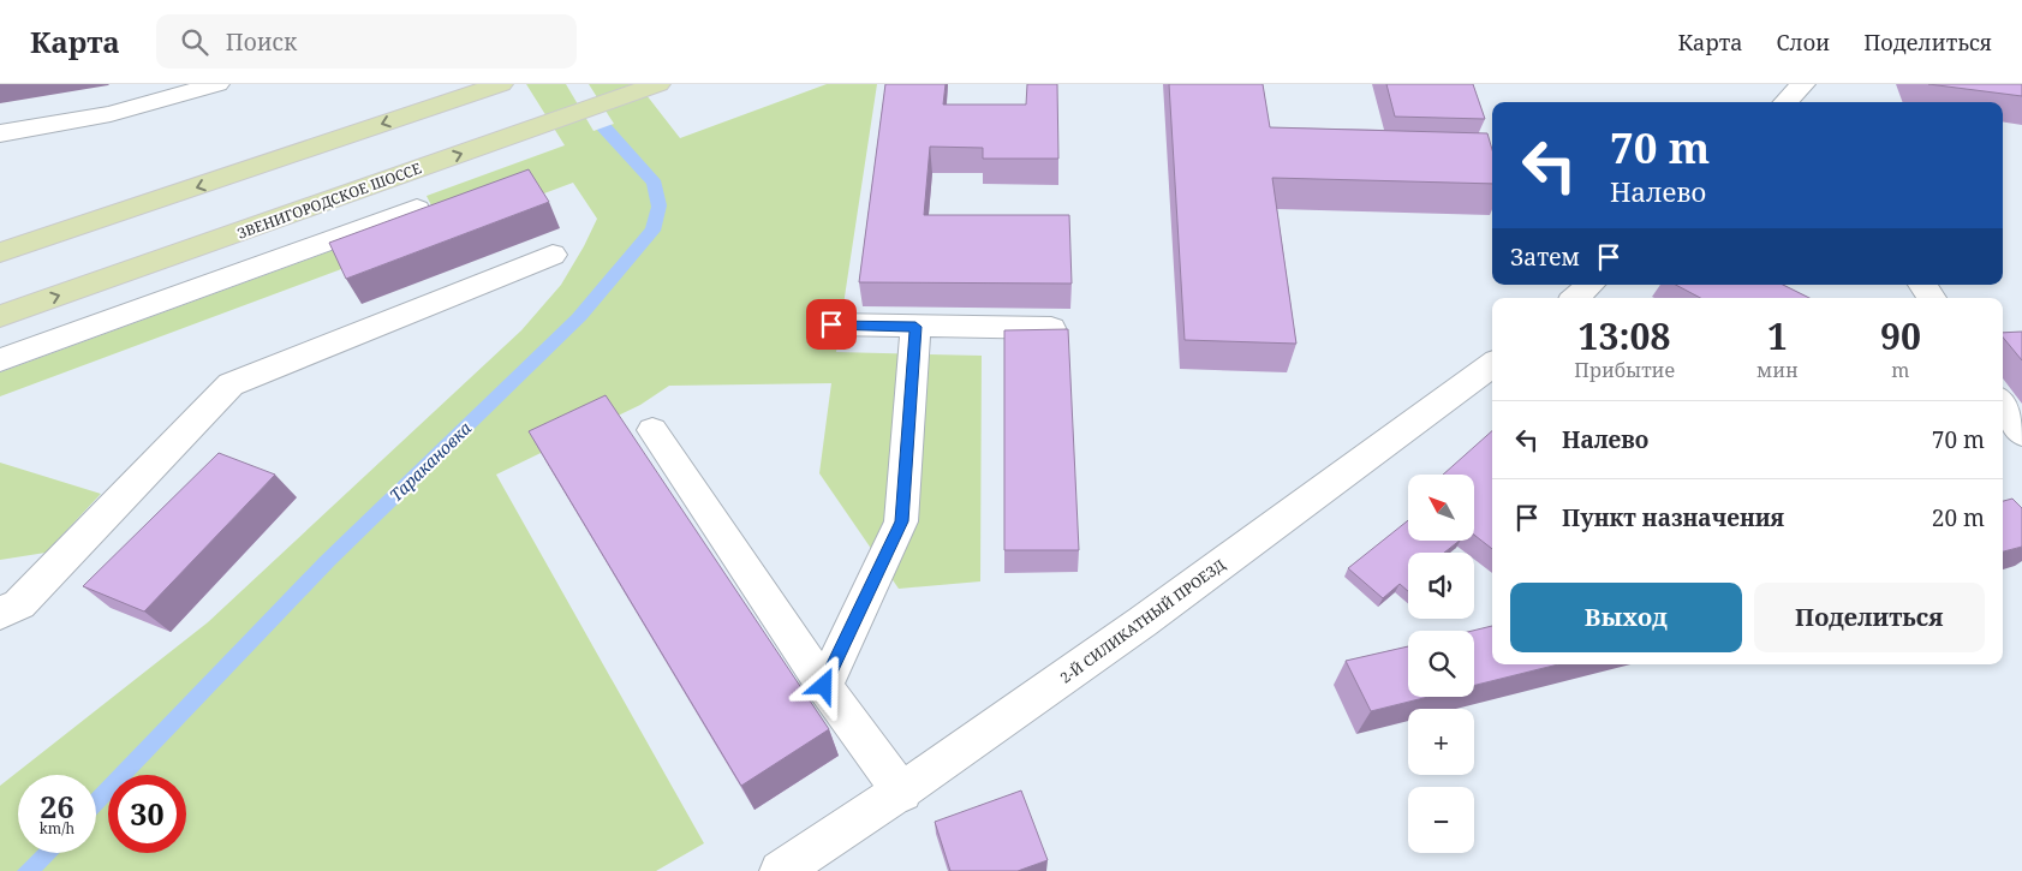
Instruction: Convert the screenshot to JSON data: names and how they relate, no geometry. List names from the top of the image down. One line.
{"streets":{"main road":["ЗВЕНИГОРОДСКОЕ ШОССЕ"],"street":["2-Й СИЛИКАТНЫЙ ПРОЕЗД"]},"water":["Таракановка"],"north":"top left","page":{"header":"Карта","search":"Поиск","nav":["Карта","Слои","Поделиться"],"turn":["70 m","Налево"],"then":"Затем","eta":["13:08","Прибытие","1","мин","90","m"],"list":[{"name":"Налево","value":"70 m"},{"name":"Пункт назначения","value":"20 m"}],"map_buttons":["+","−"],"buttons":["Выход","Поделиться"],"speed":"26 km/h","limit":"30"}}
